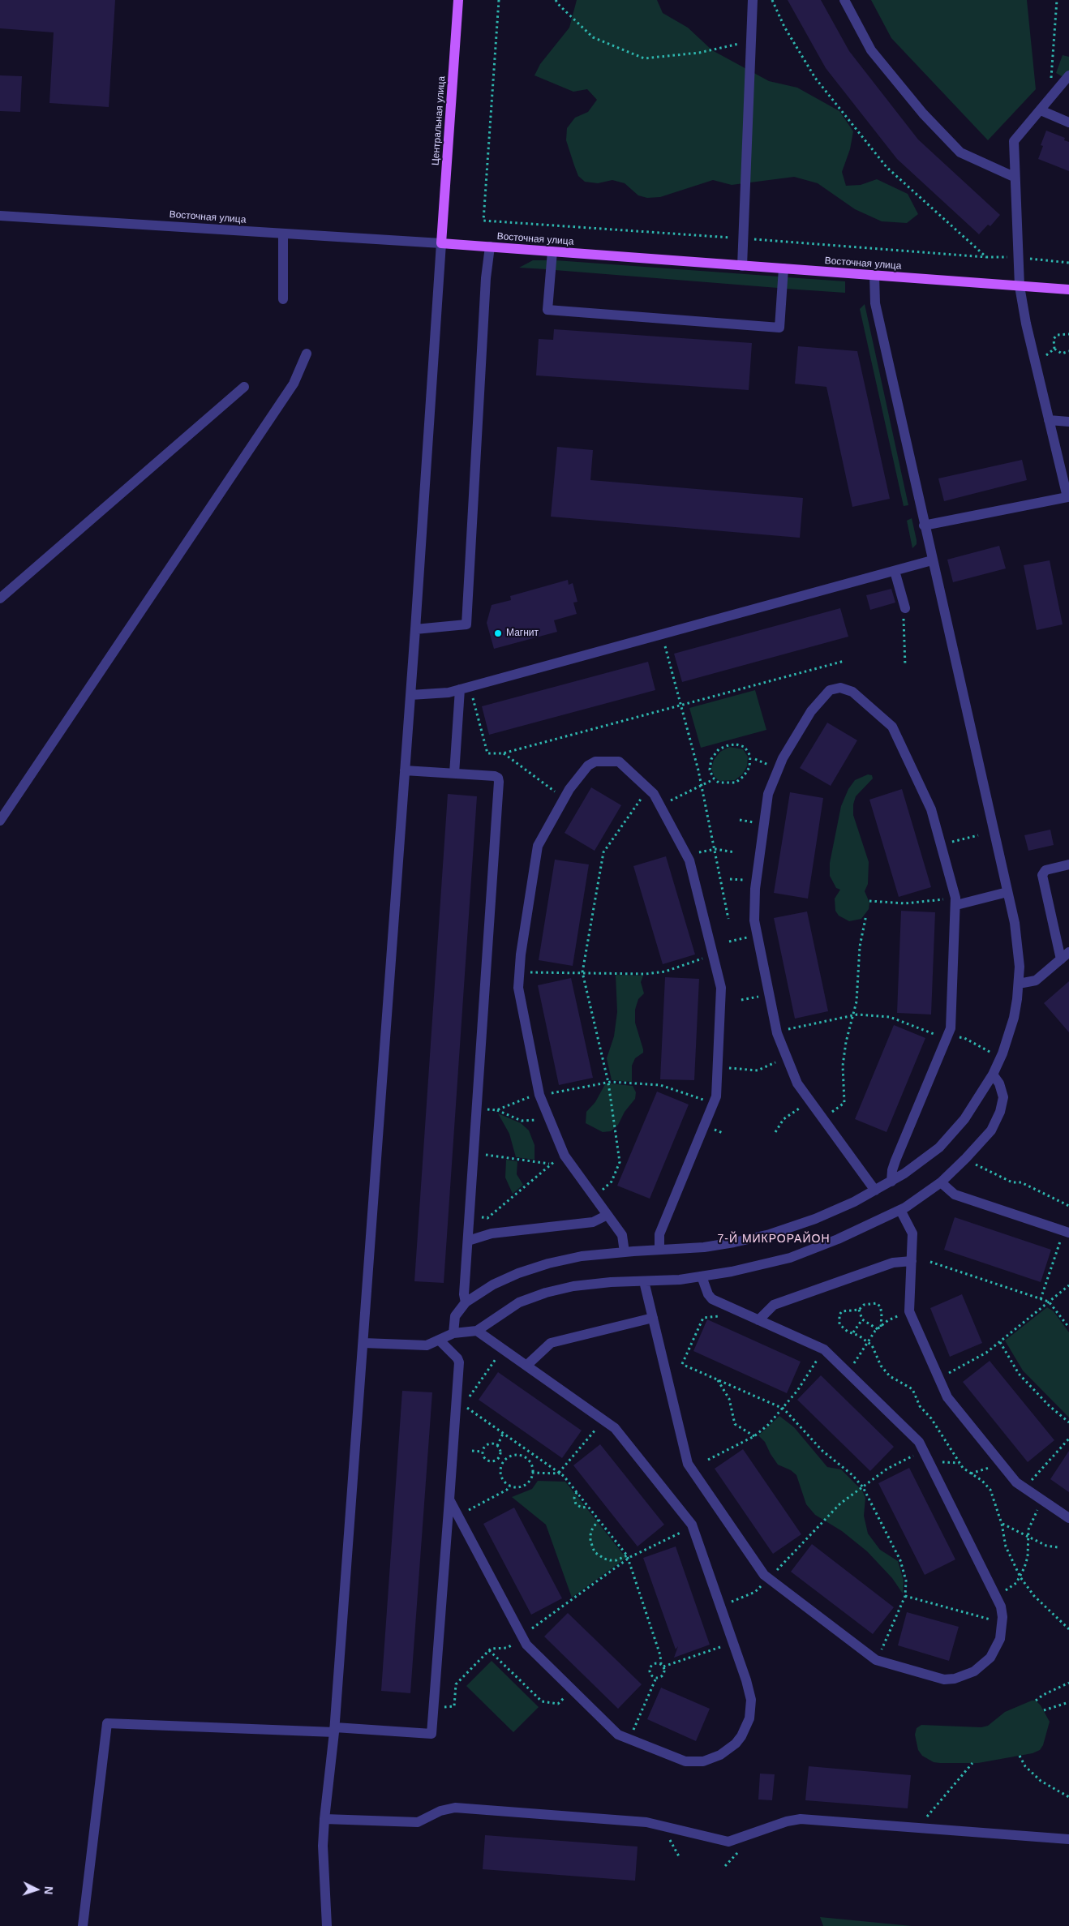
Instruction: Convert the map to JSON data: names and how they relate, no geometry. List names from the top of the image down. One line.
{"streets":{"main road":["Центральная улица","Восточная улица"]},"crossings":[["Центральная улица","Восточная улица"]],"districts":["7-Й МИКРОРАЙОН"],"places":["Магнит"],"north":"right"}
